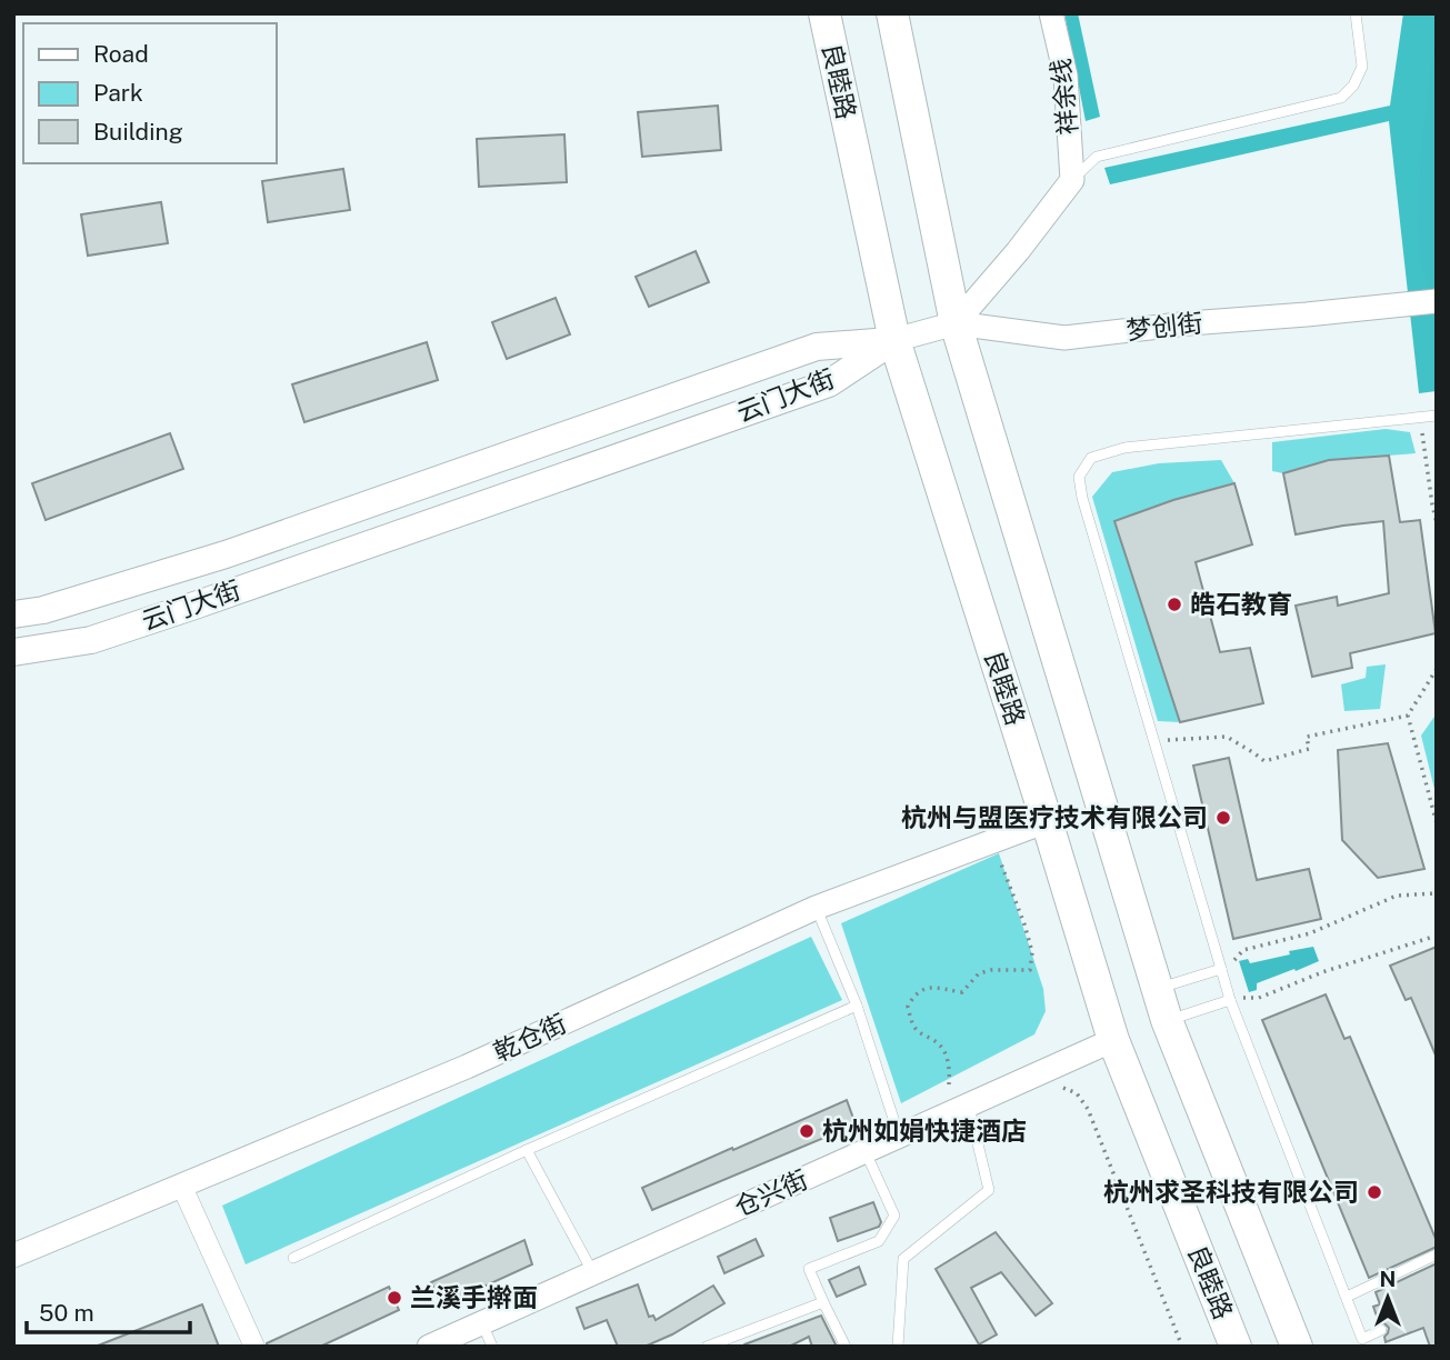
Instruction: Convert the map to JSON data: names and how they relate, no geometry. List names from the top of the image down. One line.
{"streets":{"main road":["良睦路","云门大街"],"street":["祥余线","梦创街","乾仓街","仓兴街"]},"crossings":[["良睦路","梦创街"],["良睦路","云门大街"],["良睦路","乾仓街"],["良睦路","仓兴街"],["梦创街","云门大街"]],"places":["皓石教育","杭州与盟医疗技术有限公司","杭州如娟快捷酒店","杭州求圣科技有限公司","兰溪手擀面"],"legend":["Road","Park","Building"],"scale_bar":"50 m","north":"top"}
